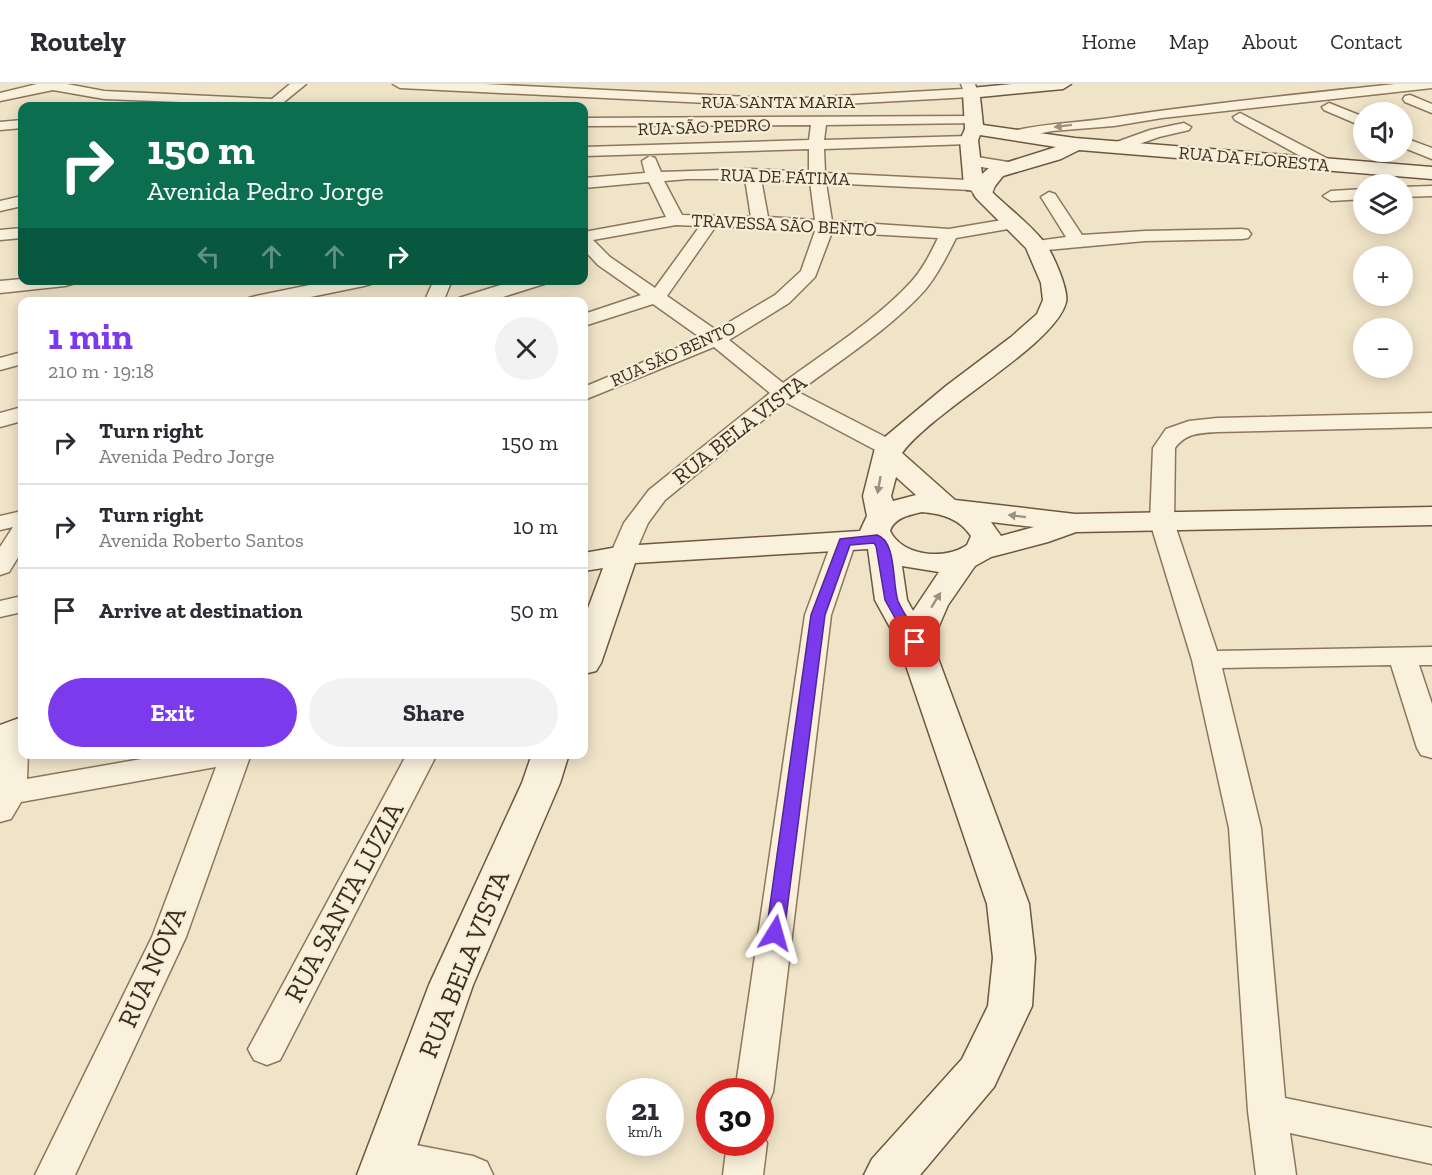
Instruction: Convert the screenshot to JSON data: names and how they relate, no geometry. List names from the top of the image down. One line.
{"streets":{"street":["RUA SANTA MARIA","RUA SÃO PEDRO","RUA DA FLORESTA","RUA DE FÁTIMA","TRAVESSA SÃO BENTO","RUA SÃO BENTO","RUA BELA VISTA","RUA SANTA LUZIA","RUA NOVA"]},"crossings":[["RUA SANTA MARIA","RUA SÃO PEDRO"],["RUA SANTA MARIA","RUA DA FLORESTA"],["RUA SANTA MARIA","RUA SÃO BENTO"],["RUA SÃO PEDRO","RUA DA FLORESTA"],["RUA SÃO PEDRO","RUA SÃO BENTO"],["RUA DE FÁTIMA","RUA SÃO BENTO"],["TRAVESSA SÃO BENTO","RUA SÃO BENTO"],["TRAVESSA SÃO BENTO","RUA BELA VISTA"]],"page":{"header":"Routely","nav":["Home","Map","About","Contact"],"map_buttons":["+","−"],"turn":["150 m","Avenida Pedro Jorge"],"heading":["1 min","210 m · 19:18"],"list":[{"name":"Turn right","note":"Avenida Pedro Jorge","value":"150 m"},{"name":"Turn right","note":"Avenida Roberto Santos","value":"10 m"},{"name":"Arrive at destination","value":"50 m"}],"buttons":["Exit","Share"],"speed":"21 km/h","limit":"30"}}
